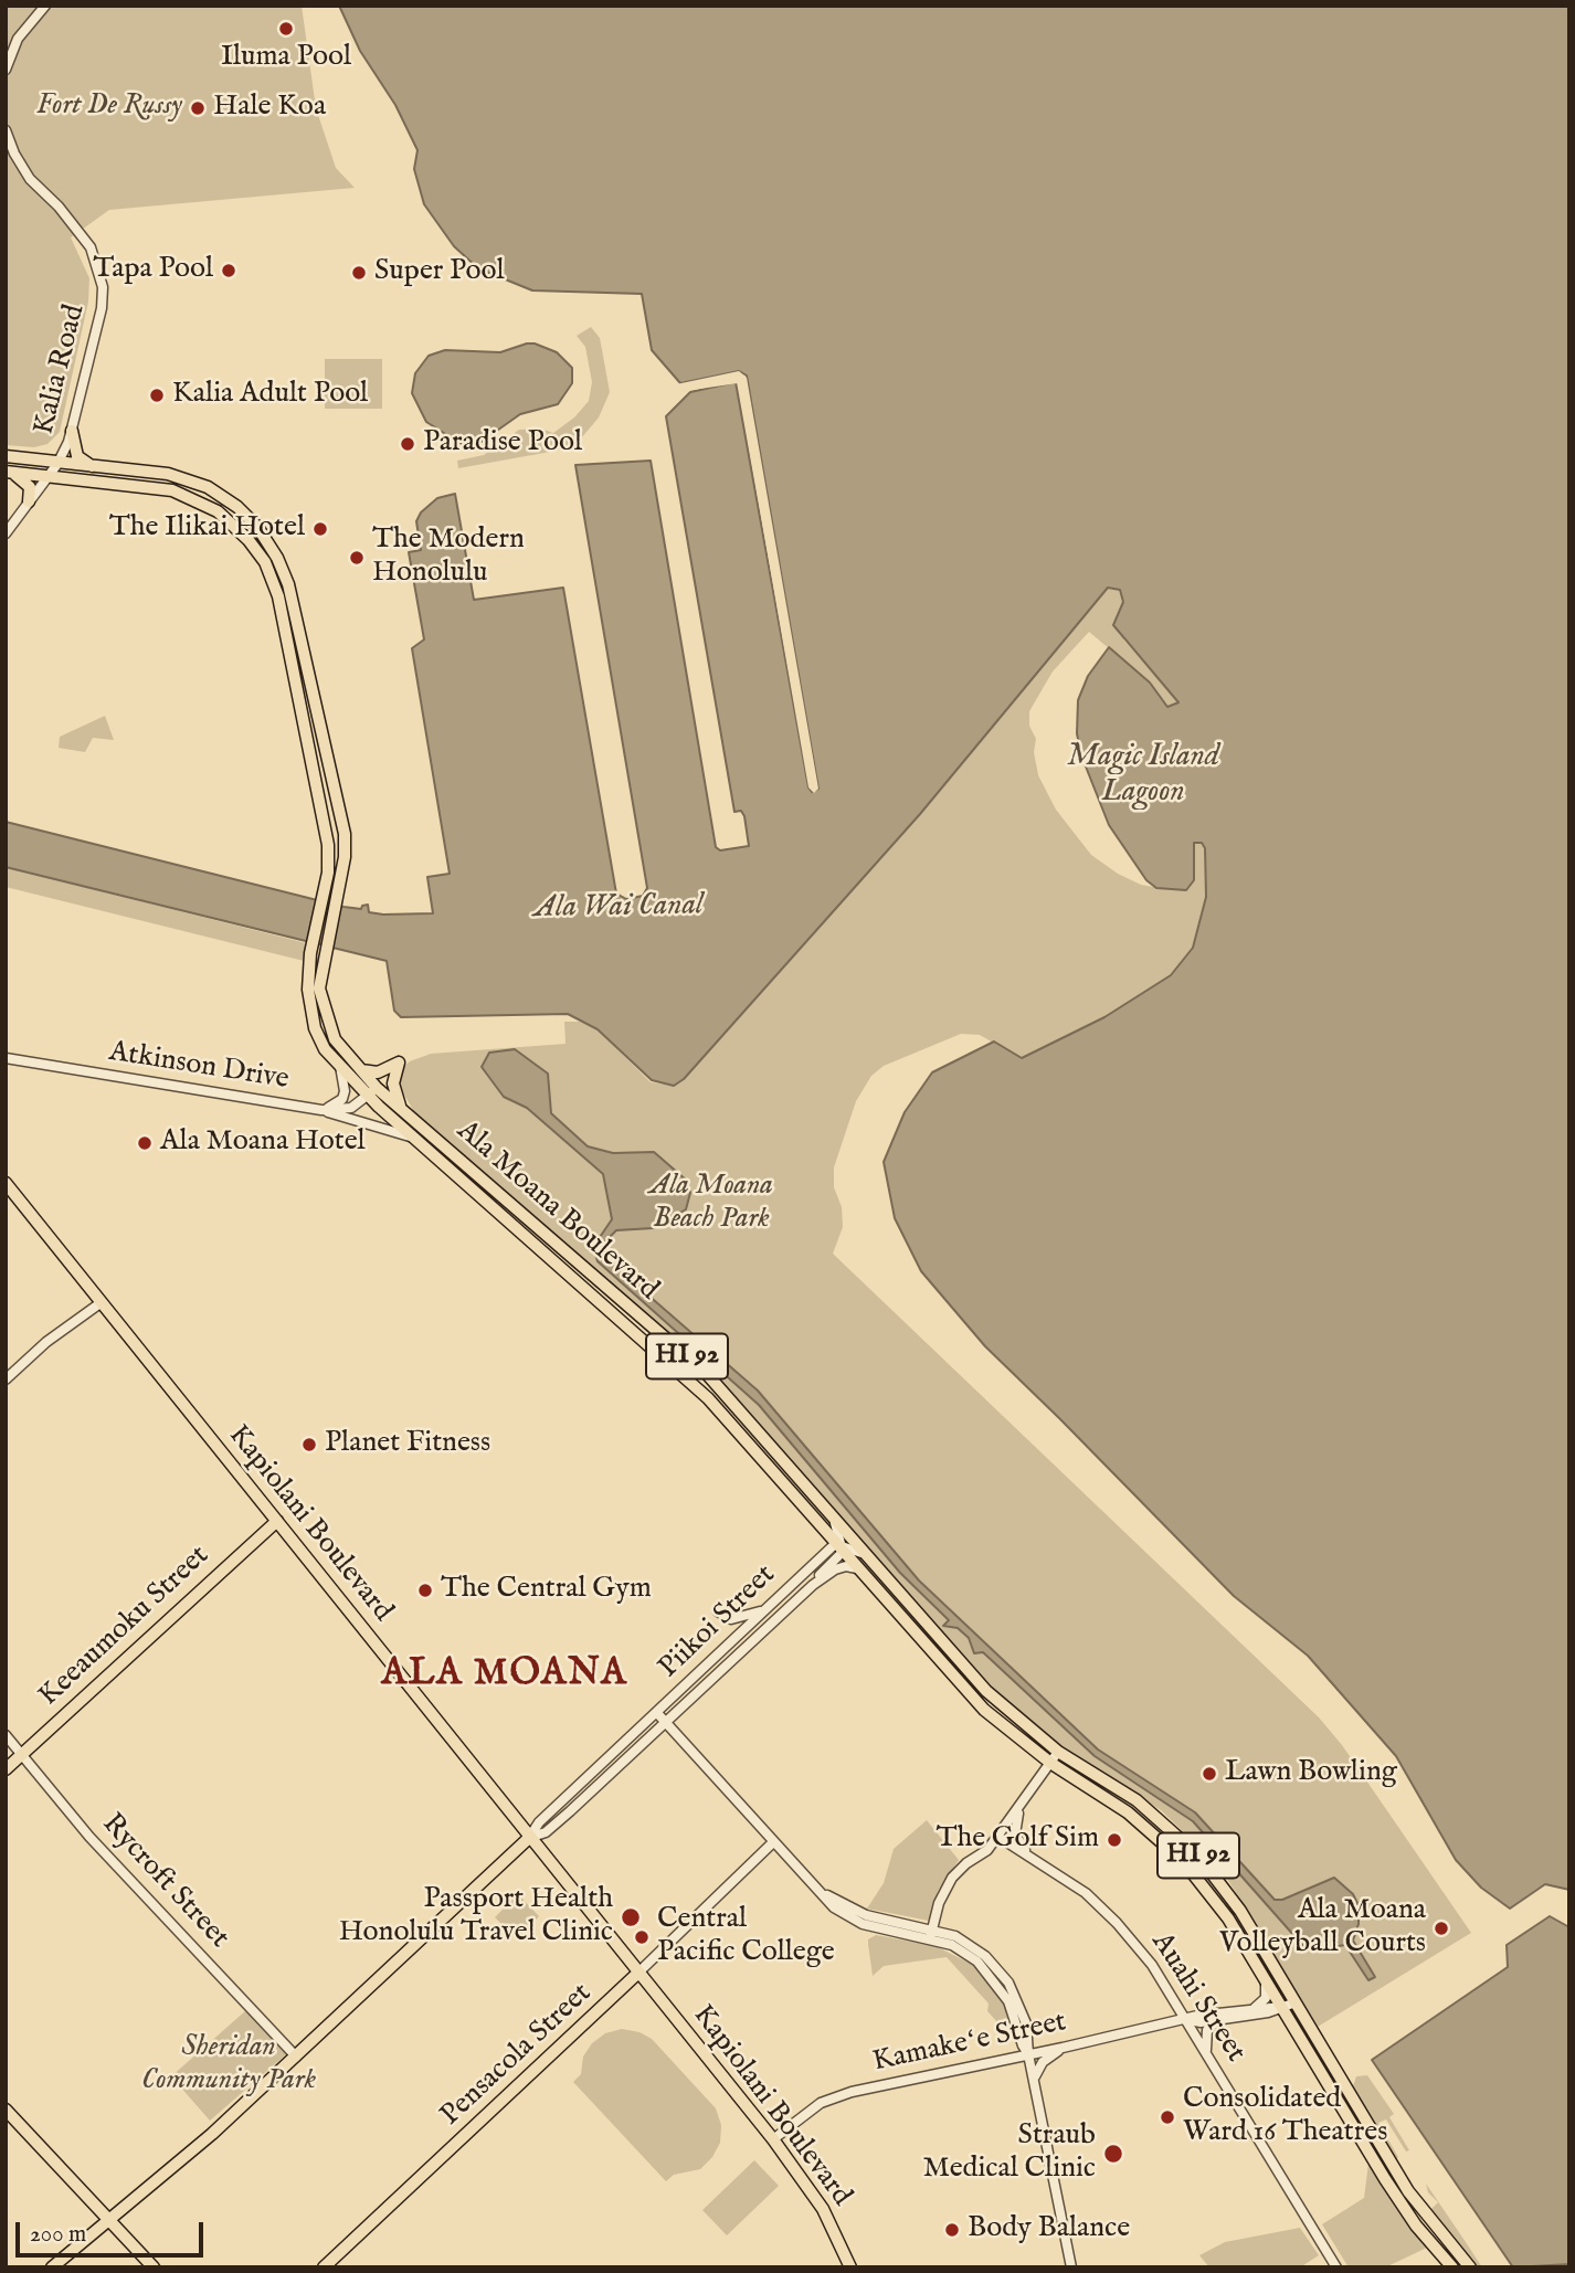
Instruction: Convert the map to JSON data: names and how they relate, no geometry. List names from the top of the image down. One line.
{"streets":{"main road":["Ala Moana Boulevard","HI 92","Kapiolani Boulevard","Piikoi Street","Keeaumoku Street","Pensacola Street"],"street":["Kalia Road","Atkinson Drive","Rycroft Street","Auahi Street","Kamakeʻe Street"]},"crossings":[["Kalia Road","Ala Moana Boulevard"],["Atkinson Drive","Ala Moana Boulevard"],["Ala Moana Boulevard","Piikoi Street"],["Ala Moana Boulevard","Kamakeʻe Street"],["Kapiolani Boulevard","Piikoi Street"],["Kapiolani Boulevard","Keeaumoku Street"],["Kapiolani Boulevard","Kamakeʻe Street"],["Kapiolani Boulevard","Pensacola Street"],["Piikoi Street","Rycroft Street"],["Keeaumoku Street","Rycroft Street"],["Auahi Street","Kamakeʻe Street"]],"districts":["ALA MOANA"],"water":["Magic Island Lagoon","Ala Wai Canal"],"parks":["Fort De Russy","Ala Moana Beach Park","Sheridan Community Park"],"places":["Iluma Pool","Hale Koa","Tapa Pool","Super Pool","Kalia Adult Pool","Paradise Pool","The Ilikai Hotel","The Modern Honolulu","Ala Moana Hotel","Planet Fitness","The Central Gym","Lawn Bowling","The Golf Sim","Passport Health Honolulu Travel Clinic","Ala Moana Volleyball Courts","Central Pacific College","Consolidated Ward 16 Theatres","Straub Medical Clinic","Body Balance"],"scale_bar":"200 m"}
